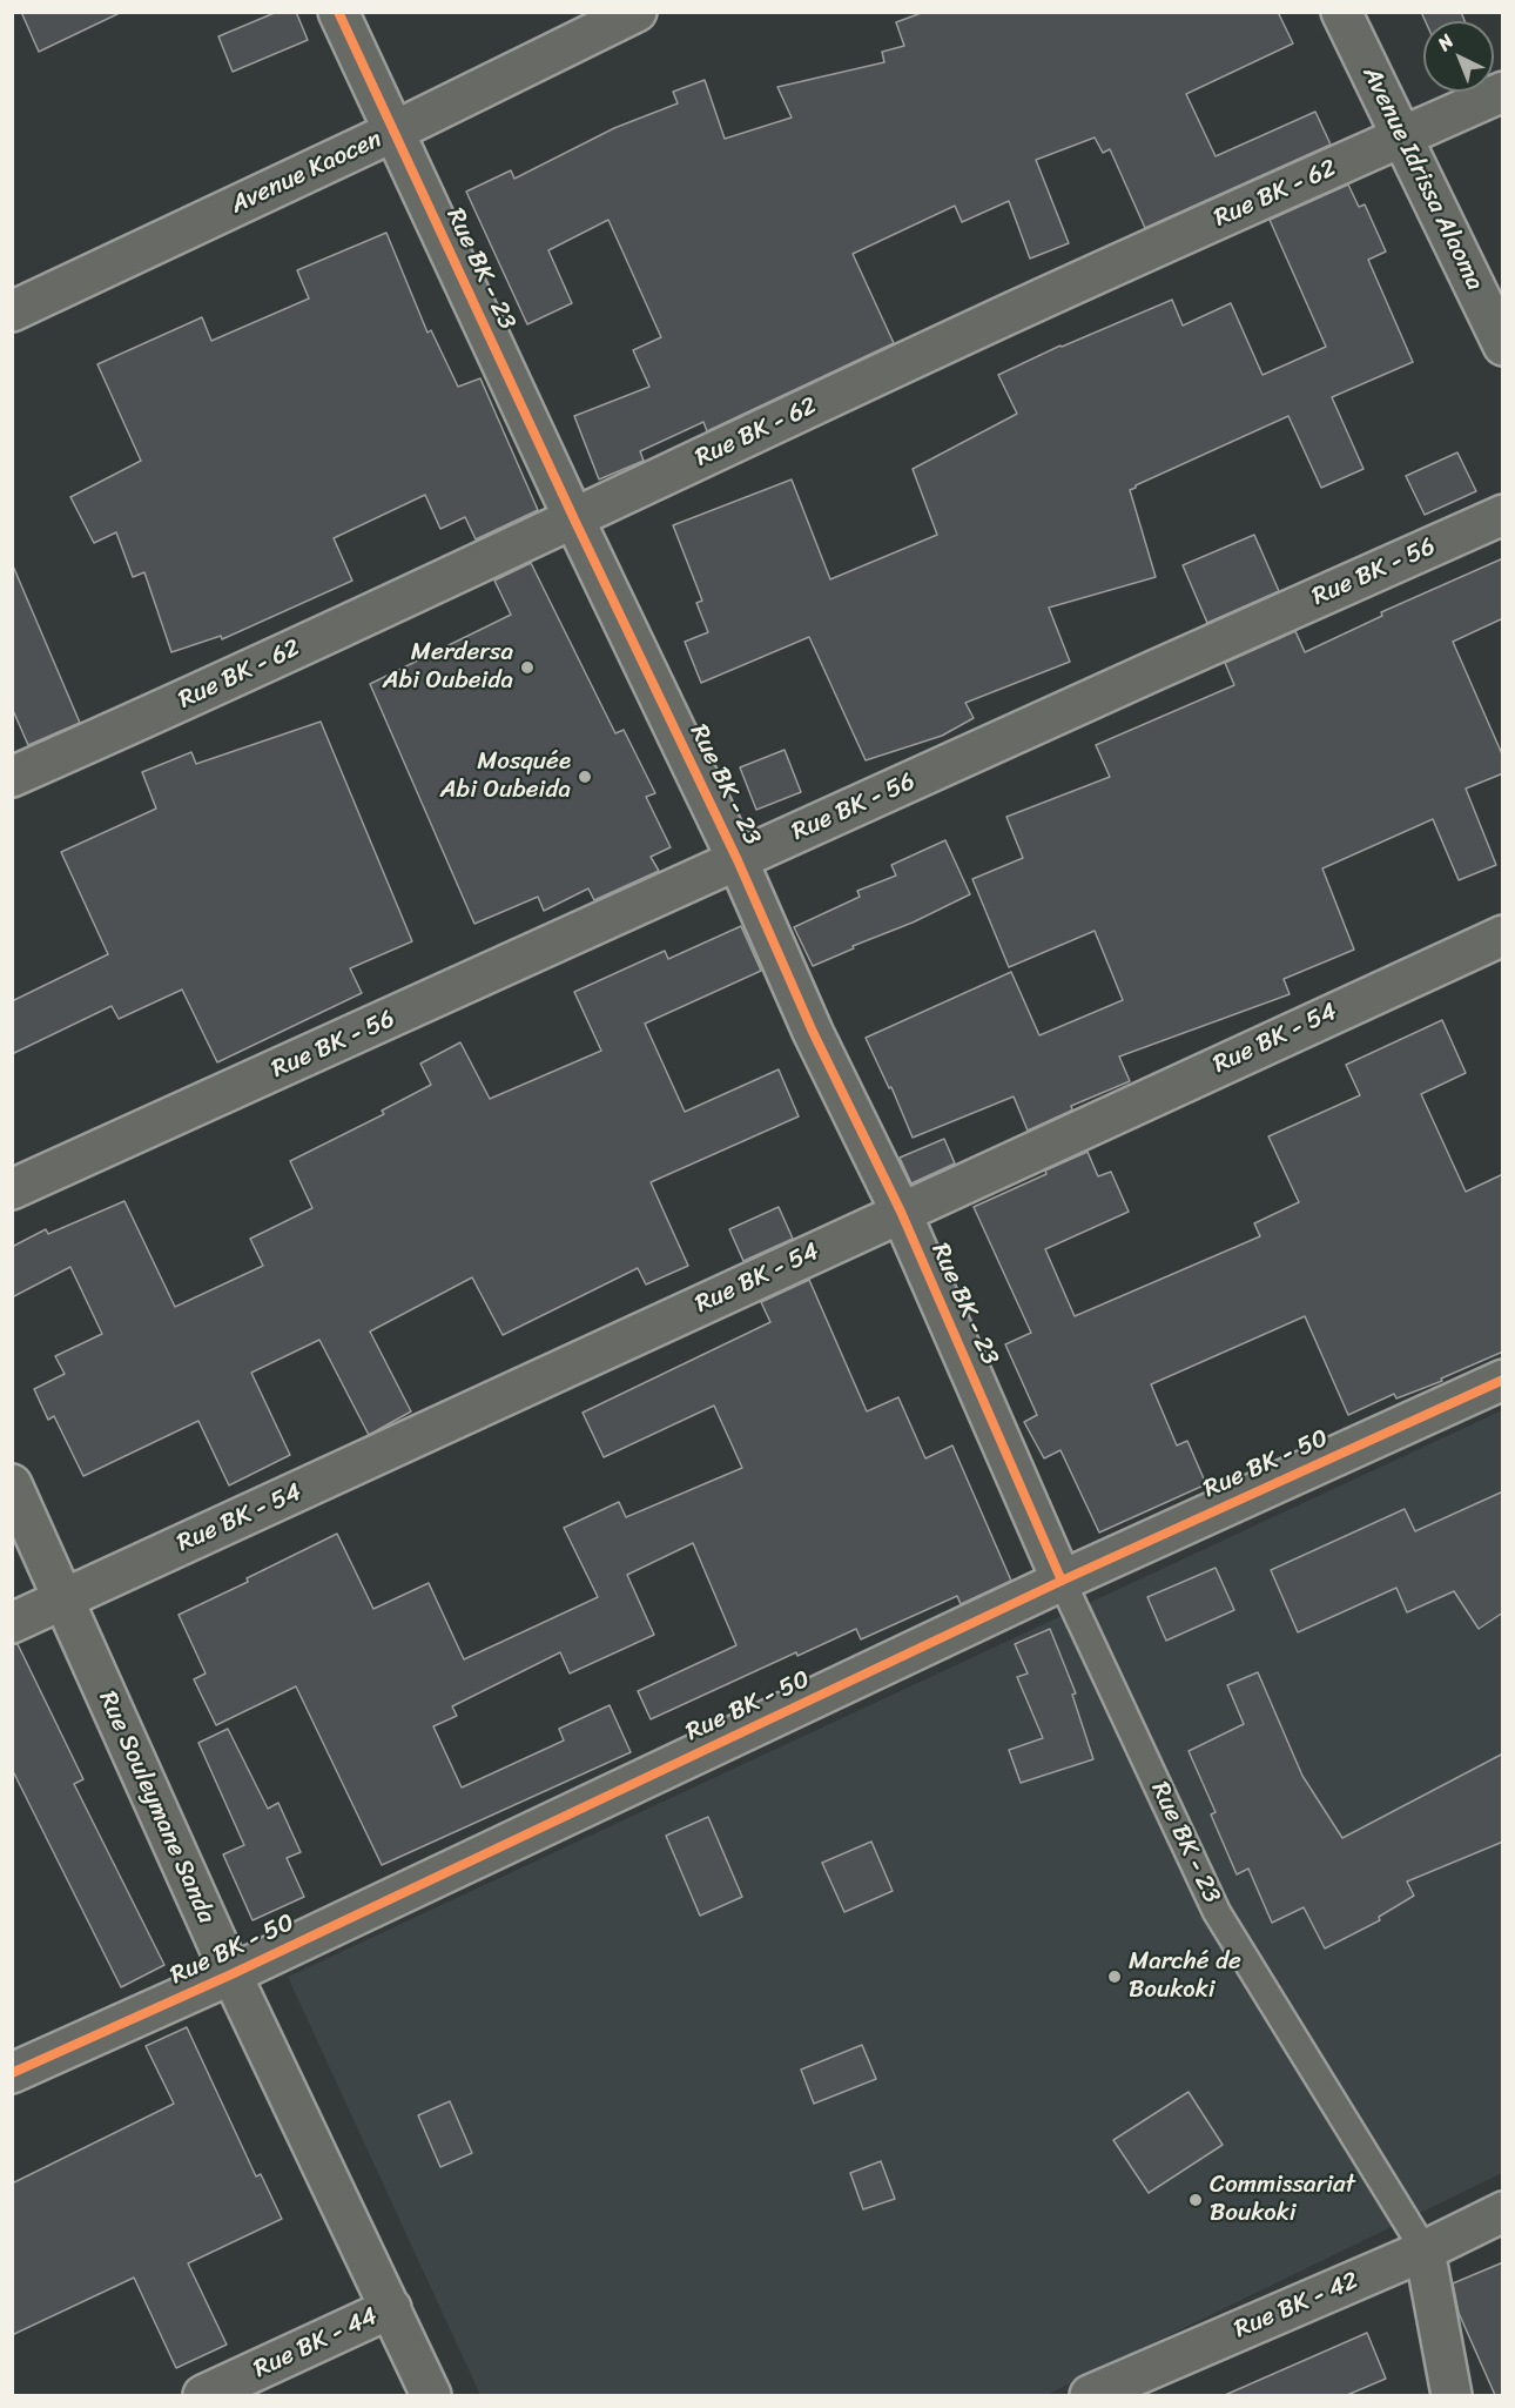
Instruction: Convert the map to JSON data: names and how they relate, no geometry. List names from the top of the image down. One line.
{"streets":{"street":["Avenue Kaocen","Avenue Idrissa Alaoma","Rue BK - 62","Rue BK - 23","Rue BK - 56","Rue BK - 54","Rue BK - 50","Rue Souleymane Sanda","Rue BK - 42","Rue BK - 44"]},"crossings":[["Avenue Kaocen","Rue BK - 23"],["Avenue Idrissa Alaoma","Rue BK - 62"],["Rue BK - 62","Rue BK - 23"],["Rue BK - 23","Rue BK - 56"],["Rue BK - 23","Rue BK - 54"],["Rue BK - 23","Rue BK - 50"],["Rue BK - 23","Rue BK - 42"],["Rue BK - 54","Rue Souleymane Sanda"],["Rue BK - 50","Rue Souleymane Sanda"],["Rue Souleymane Sanda","Rue BK - 44"]],"places":["Merdersa Abi Oubeida","Mosquée Abi Oubeida","Marché de Boukoki","Commissariat Boukoki"],"north":"top left"}
